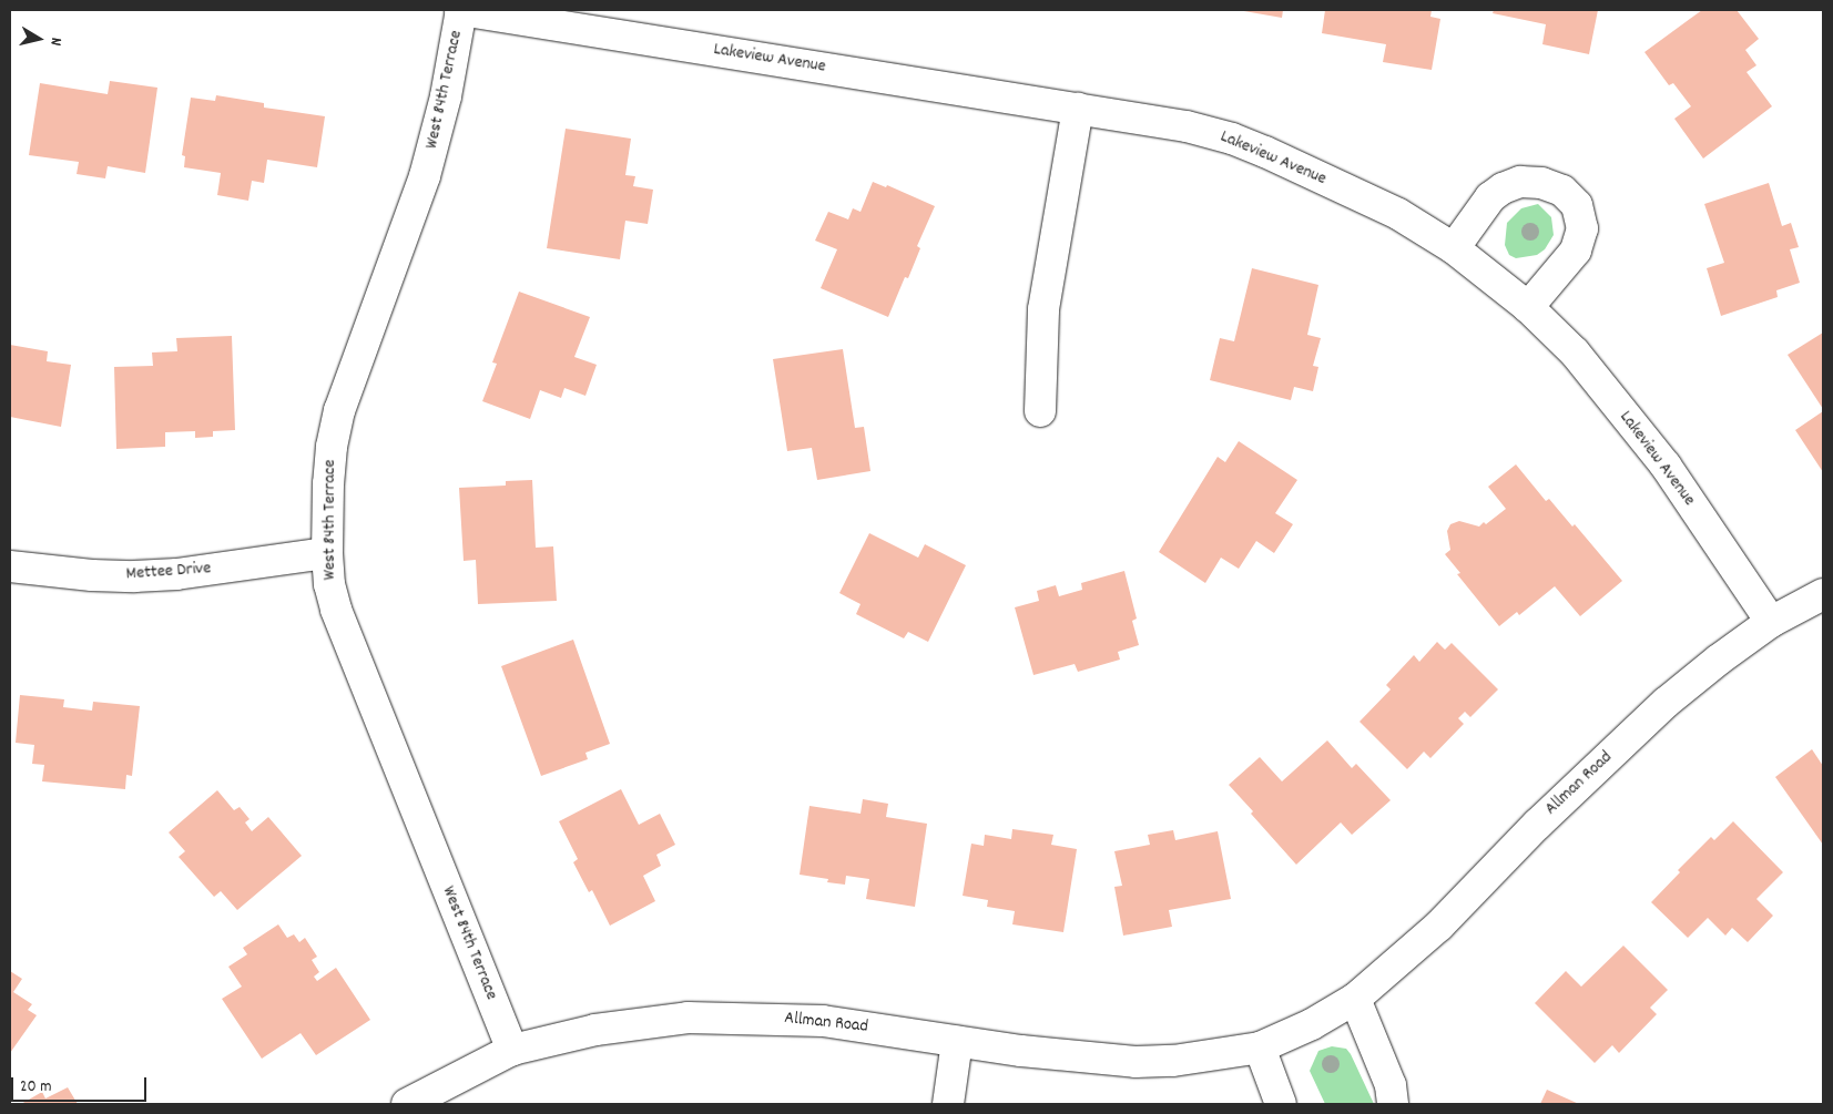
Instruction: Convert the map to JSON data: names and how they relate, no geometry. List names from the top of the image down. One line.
{"streets":{"street":["Lakeview Avenue","West 84th Terrace","Mettee Drive","Allman Road"]},"crossings":[["Lakeview Avenue","West 84th Terrace"],["Lakeview Avenue","Allman Road"],["West 84th Terrace","Mettee Drive"],["West 84th Terrace","Allman Road"]],"scale_bar":"20 m","north":"right"}
